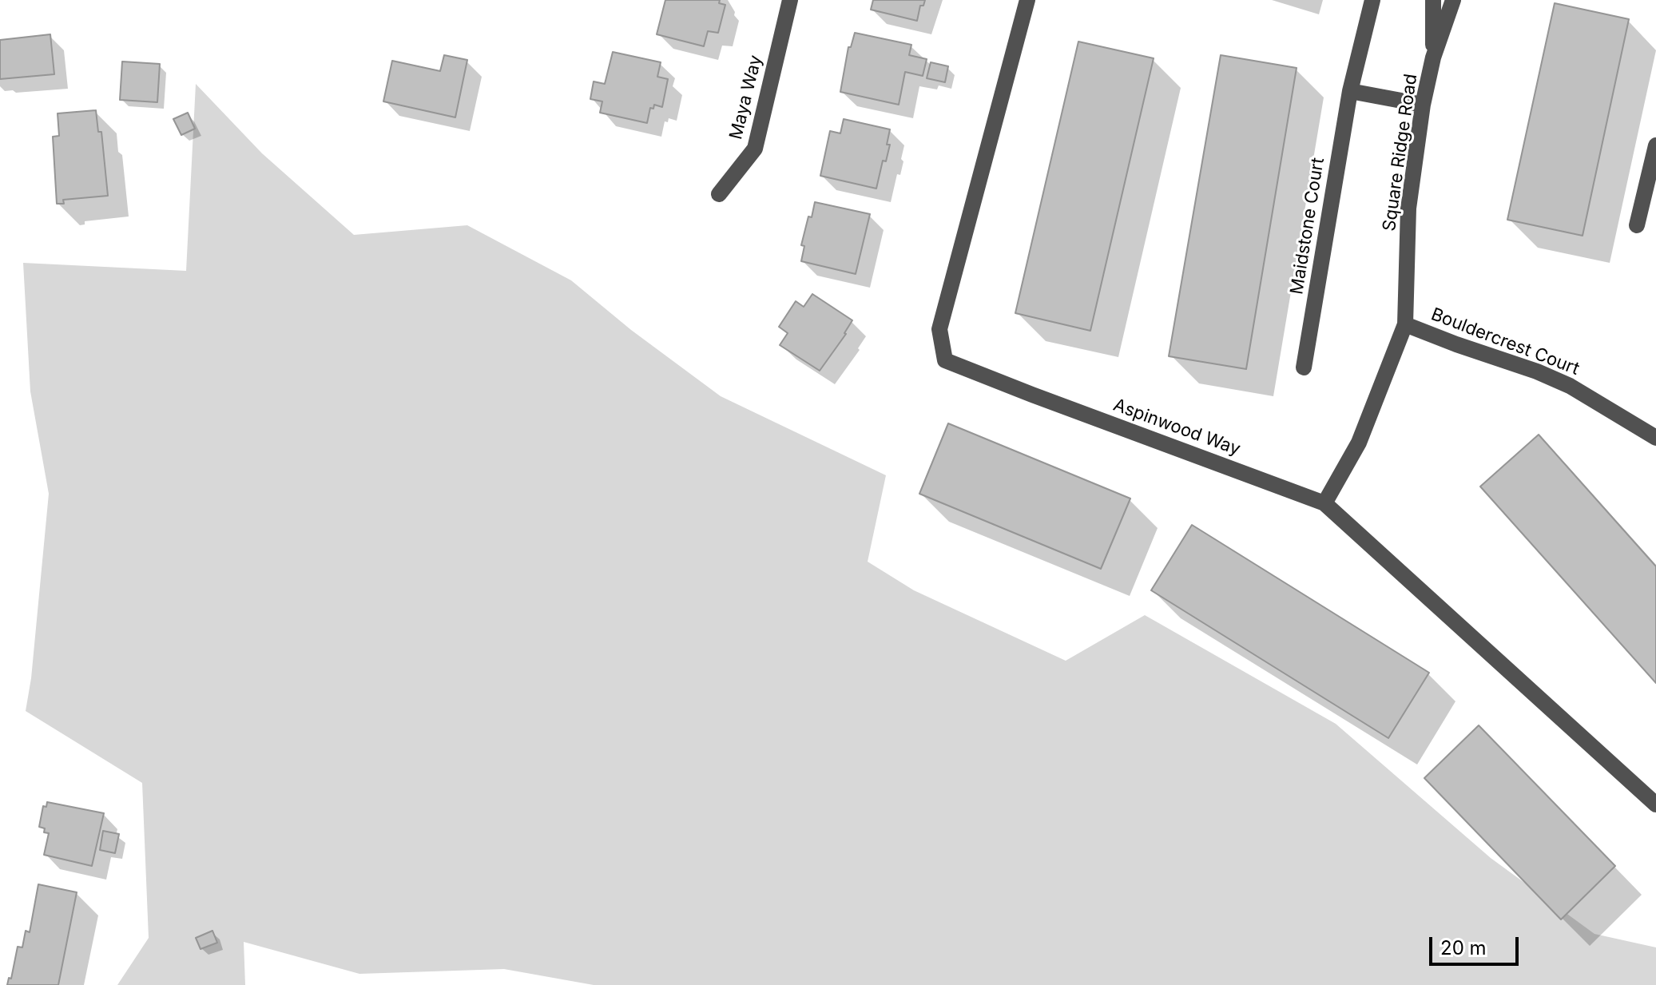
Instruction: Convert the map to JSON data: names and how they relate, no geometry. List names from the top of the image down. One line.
{"streets":{"street":["Maya Way","Square Ridge Road","Maidstone Court","Bouldercrest Court","Aspinwood Way"]},"crossings":[["Square Ridge Road","Bouldercrest Court"],["Square Ridge Road","Aspinwood Way"]],"scale_bar":"20 m"}
